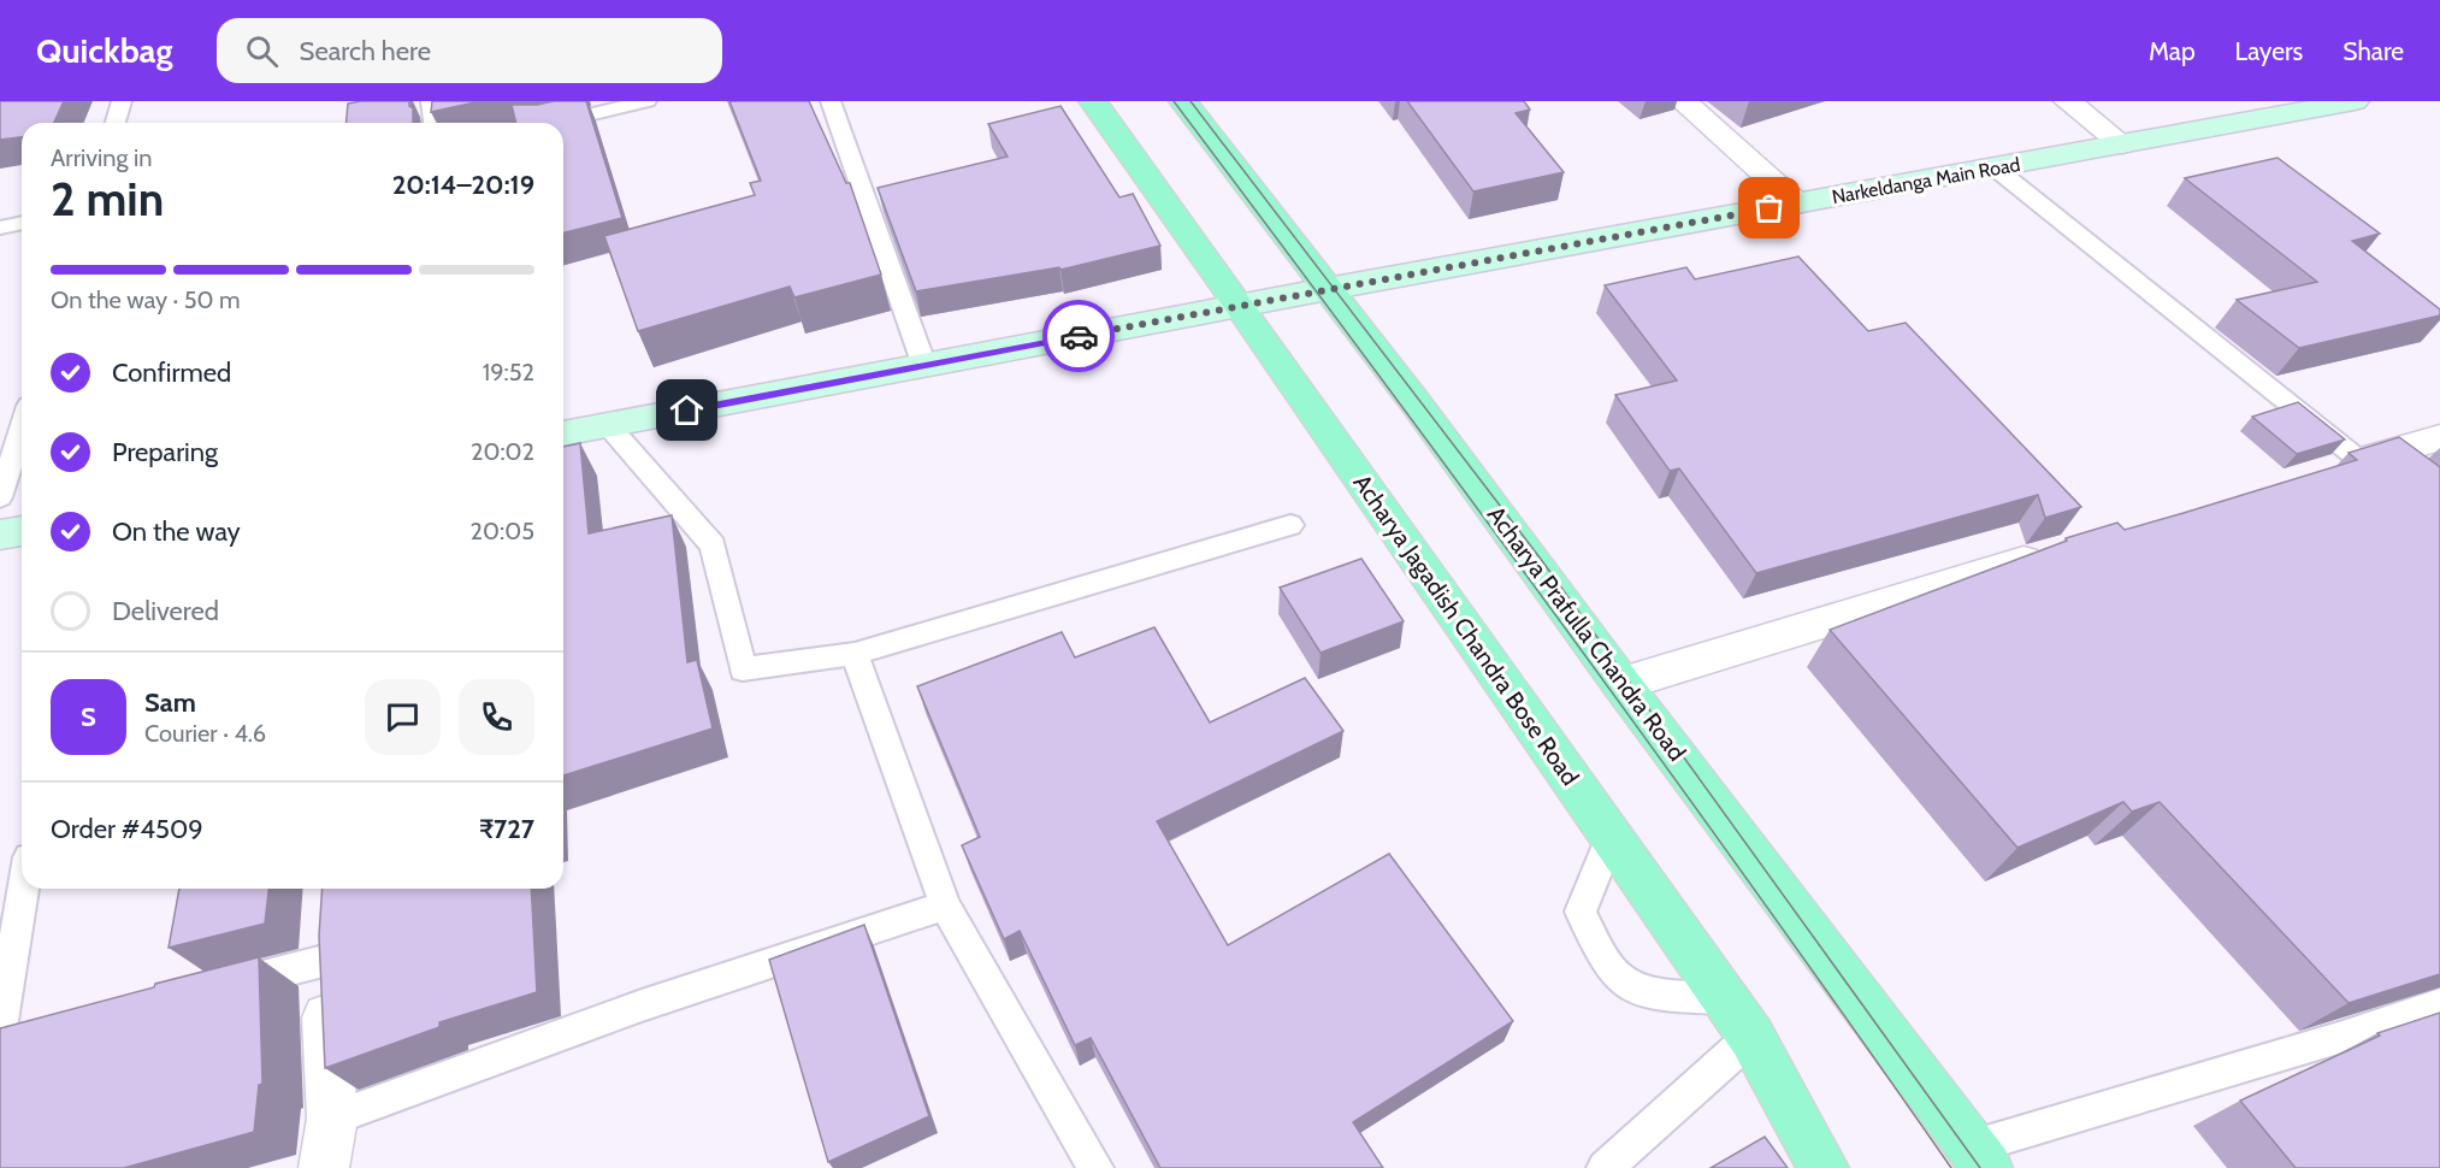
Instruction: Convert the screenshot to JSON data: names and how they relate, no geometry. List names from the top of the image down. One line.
{"streets":{"main road":["Narkeldanga Main Road","Acharya Jagadish Chandra Bose Road","Acharya Prafulla Chandra Road"]},"crossings":[["Narkeldanga Main Road","Acharya Jagadish Chandra Bose Road"],["Narkeldanga Main Road","Acharya Prafulla Chandra Road"]],"page":{"header":"Quickbag","search":"Search here","nav":["Map","Layers","Share"],"heading":["2 min","Arriving in","20:14–20:19"],"panel":["Sam","Courier · 4.6","Order #4509","₹727"],"bar":"On the way · 50 m","list":[["Confirmed","19:52"],["Preparing","20:02"],["On the way","20:05"],"Delivered"],"round":"S"}}
